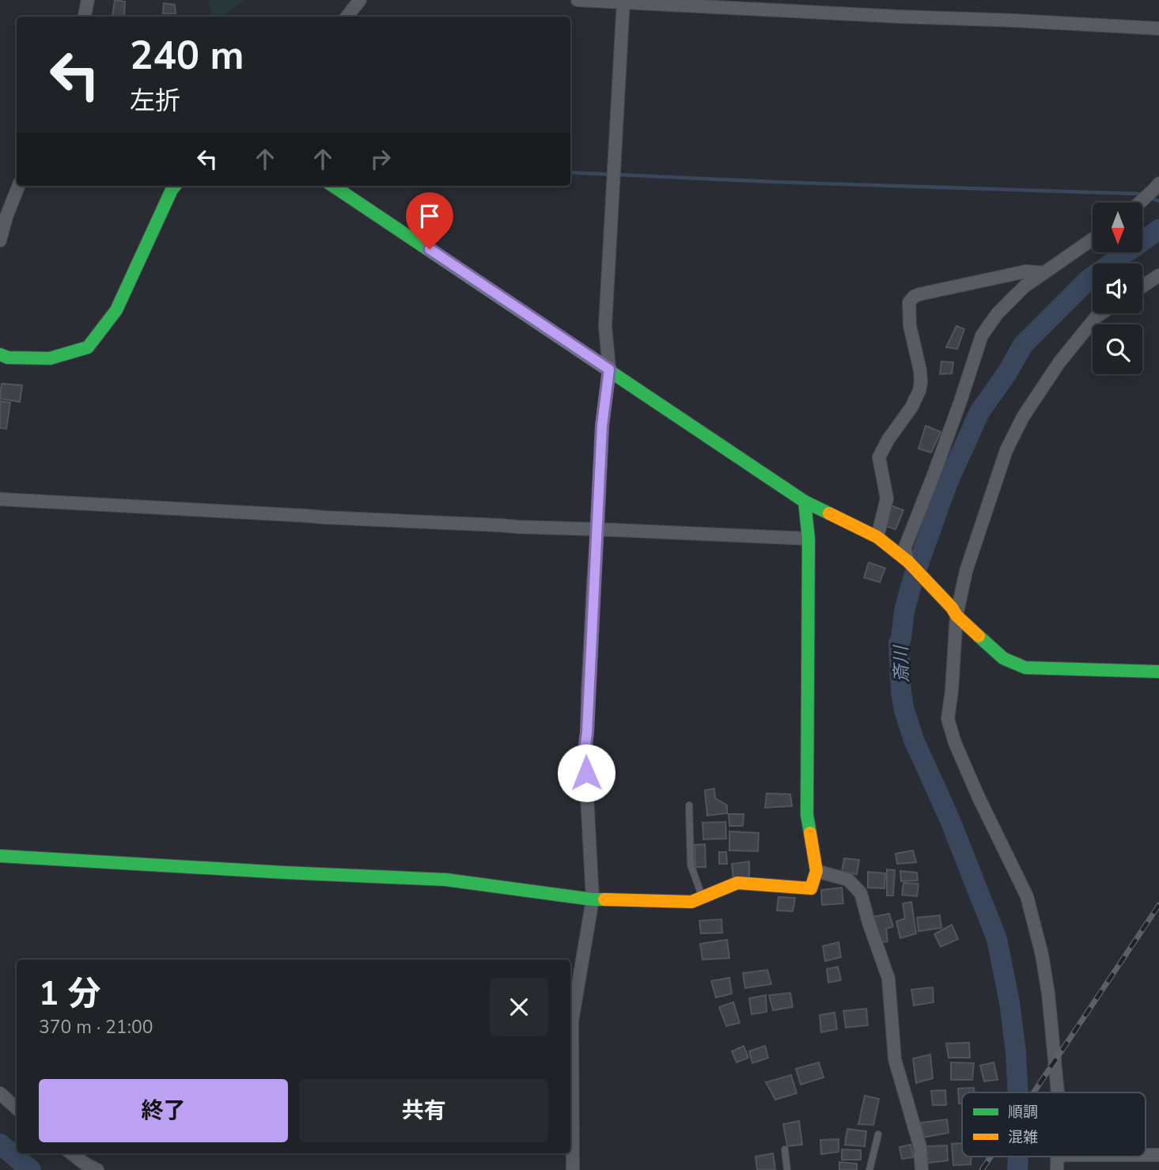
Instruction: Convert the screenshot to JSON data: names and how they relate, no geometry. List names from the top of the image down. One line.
{"water":["斎川"],"legend":["順調","混雑"],"north":"bottom","page":{"turn":["240 m","左折"],"heading":["1 分","370 m · 21:00"],"buttons":["終了","共有"]}}
